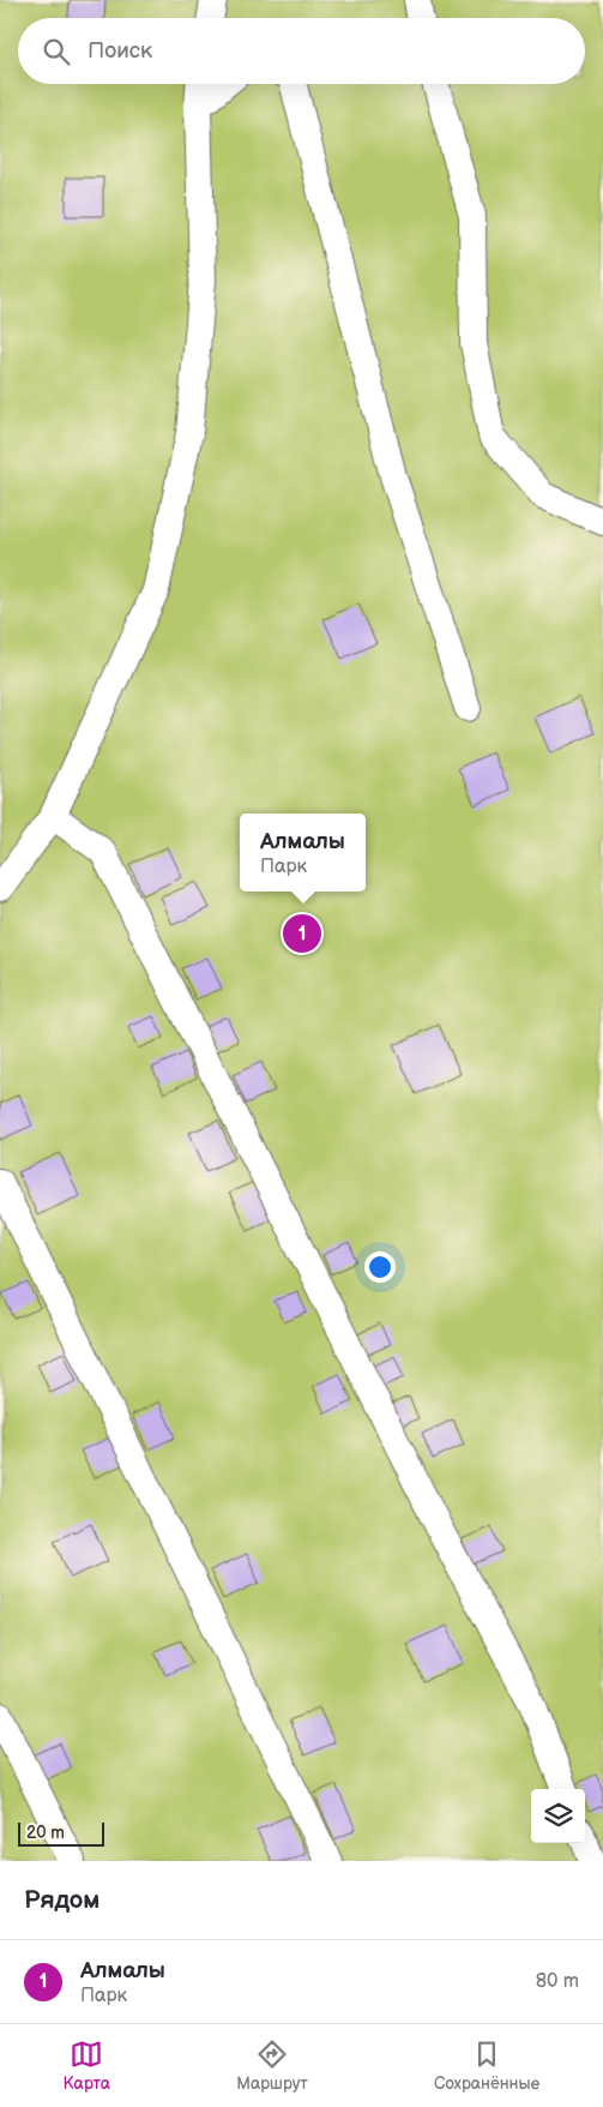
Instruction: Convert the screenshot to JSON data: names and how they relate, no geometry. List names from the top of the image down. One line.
{"scale_bar":"20 m","page":{"search":"Поиск","popup":["Алмалы","Парк"],"pins":"1","scale":"20 m","heading":"Рядом","list":[{"mark":"1","name":"Алмалы","note":"Парк","value":"80 m"}],"nav":["Карта","Маршрут","Сохранённые"]}}
